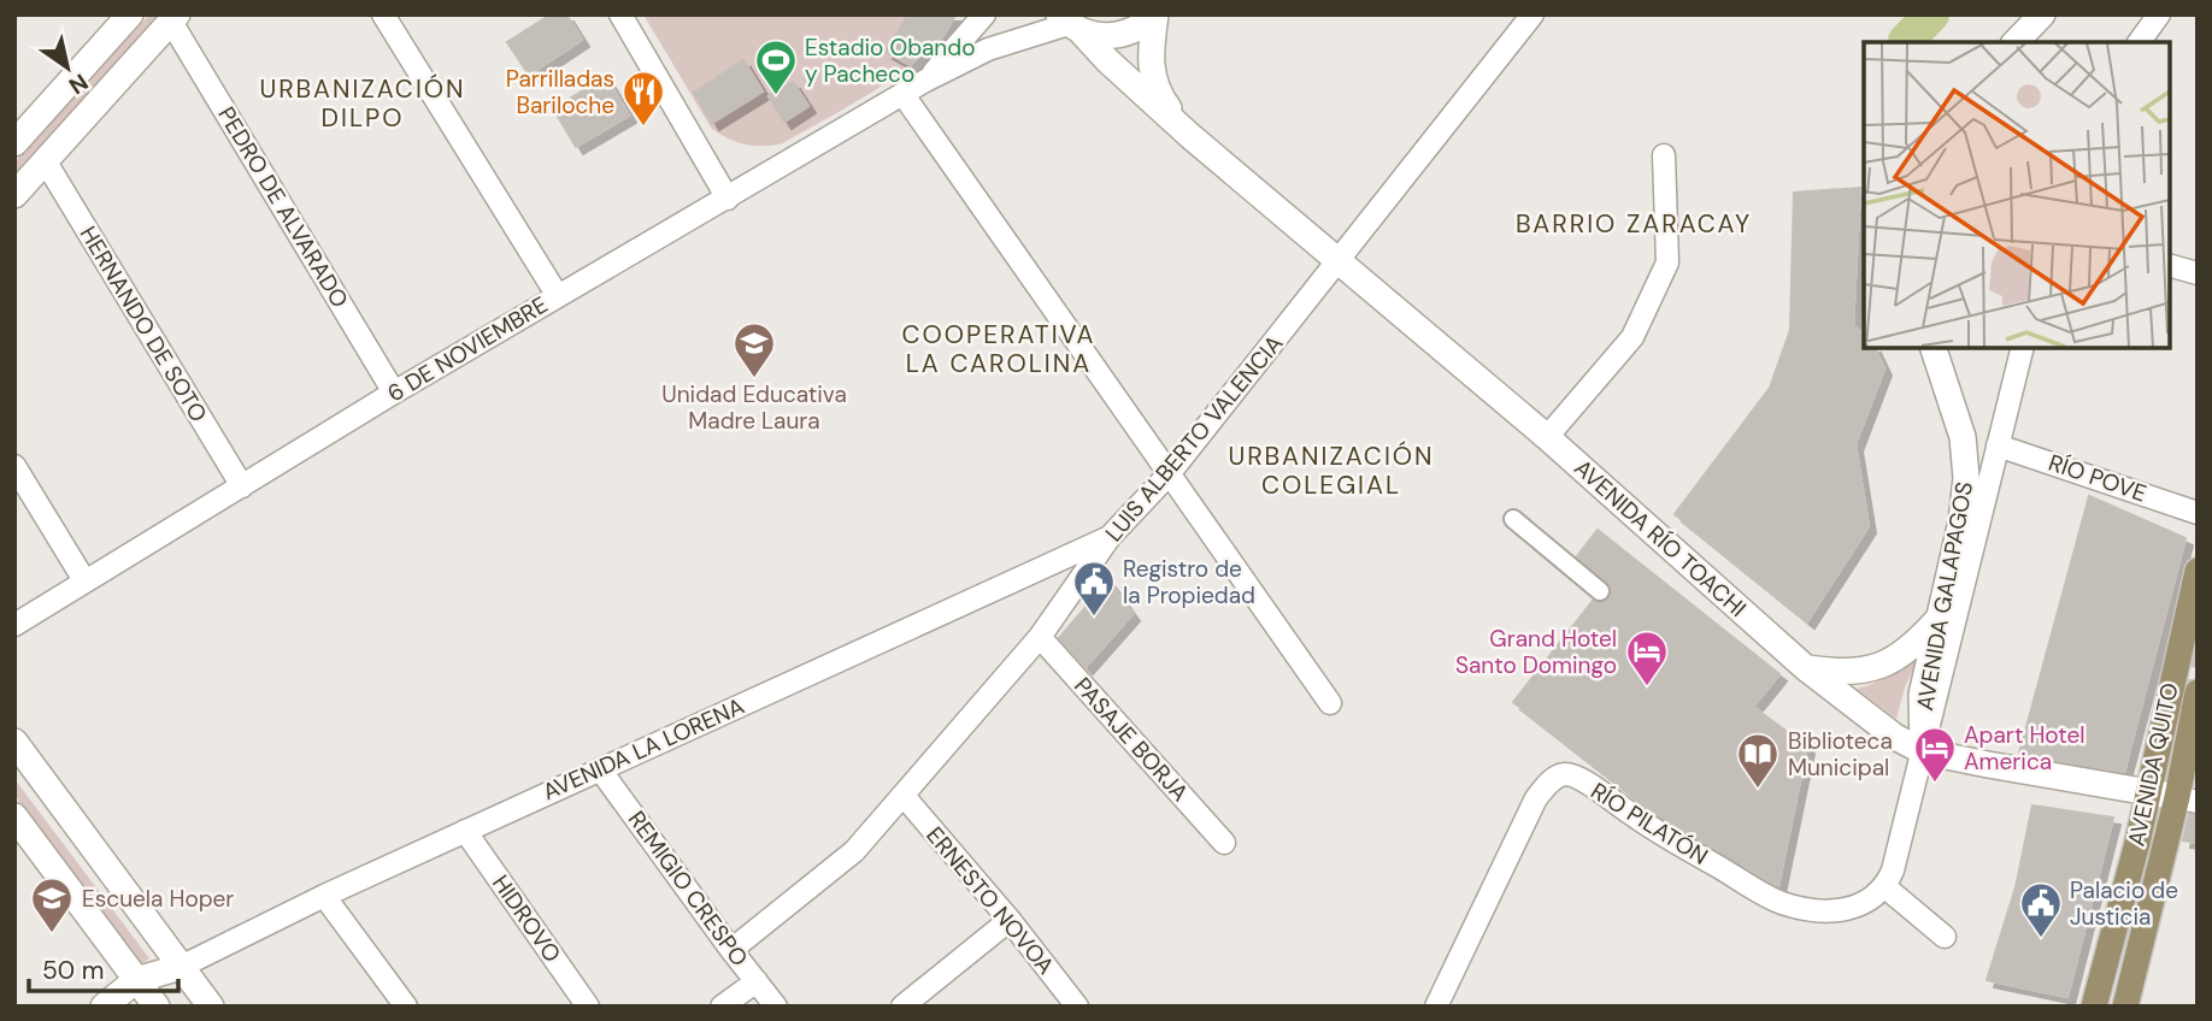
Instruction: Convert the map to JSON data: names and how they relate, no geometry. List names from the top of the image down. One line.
{"streets":{"main road":["AVENIDA RÍO TOACHI","AVENIDA GALAPAGOS","AVENIDA LA LORENA","AVENIDA QUITO"],"street":["PEDRO DE ALVARADO","HERNANDO DE SOTO","6 DE NOVIEMBRE","LUIS ALBERTO VALENCIA","RÍO POVE","PASAJE BORJA","RÍO PILATÓN","REMIGIO CRESPO","ERNESTO NOVOA","HIDROVO"]},"crossings":[["PEDRO DE ALVARADO","6 DE NOVIEMBRE"],["HERNANDO DE SOTO","6 DE NOVIEMBRE"],["6 DE NOVIEMBRE","AVENIDA RÍO TOACHI"],["LUIS ALBERTO VALENCIA","AVENIDA RÍO TOACHI"],["LUIS ALBERTO VALENCIA","PASAJE BORJA"],["LUIS ALBERTO VALENCIA","AVENIDA LA LORENA"],["LUIS ALBERTO VALENCIA","REMIGIO CRESPO"],["LUIS ALBERTO VALENCIA","ERNESTO NOVOA"],["AVENIDA RÍO TOACHI","AVENIDA GALAPAGOS"],["AVENIDA RÍO TOACHI","AVENIDA QUITO"],["AVENIDA LA LORENA","REMIGIO CRESPO"],["AVENIDA LA LORENA","HIDROVO"]],"districts":["URBANIZACIÓN DILPO","BARRIO ZARACAY","COOPERATIVA LA CAROLINA","URBANIZACIÓN COLEGIAL"],"places":{"sports":["Estadio Obando y Pacheco"],"restaurant":["Parrilladas Bariloche"],"school or university":["Unidad Educativa Madre Laura","Escuela Hoper"],"public building":["Registro de la Propiedad","Palacio de Justicia"],"hotel":["Grand Hotel Santo Domingo","Apart Hotel America"],"library":["Biblioteca Municipal"]},"scale_bar":"50 m","north":"bottom right"}
